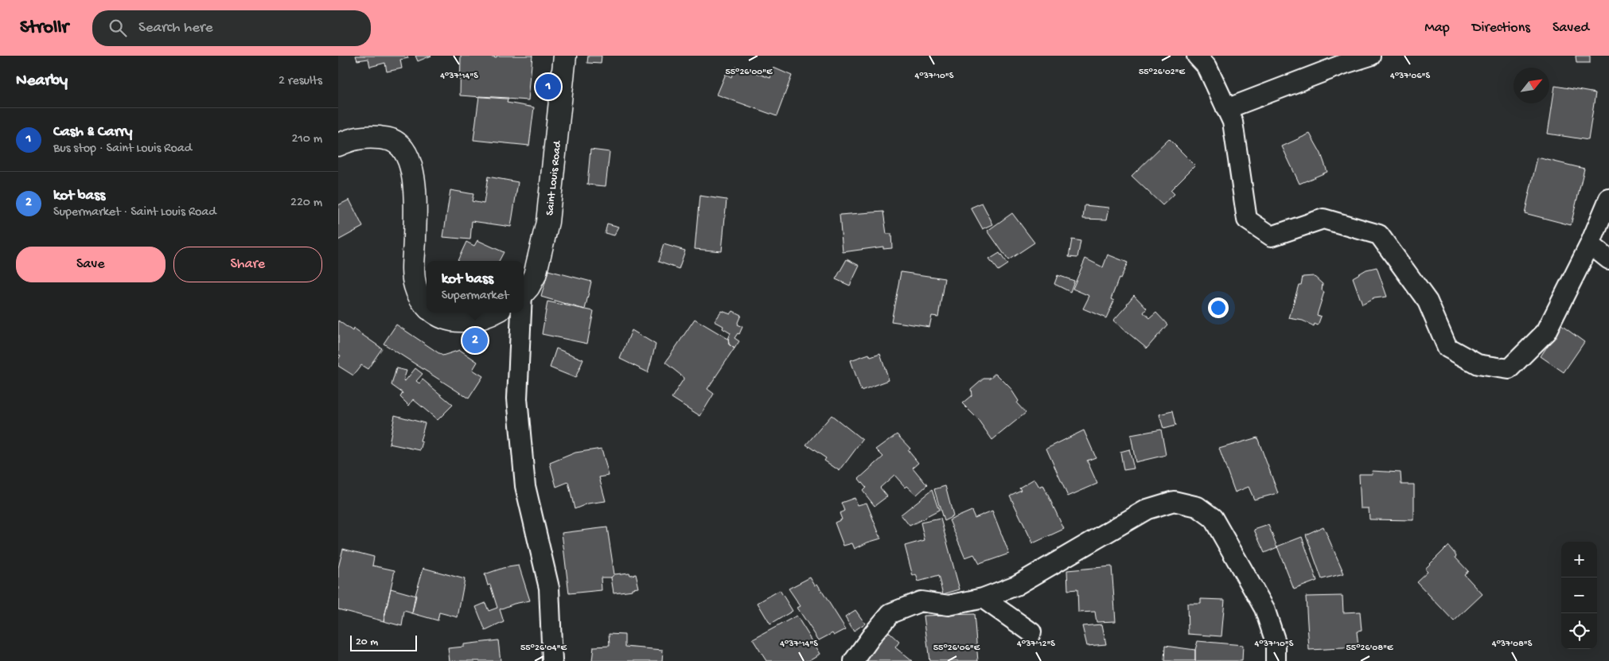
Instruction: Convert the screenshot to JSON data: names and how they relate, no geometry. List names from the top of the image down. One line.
{"streets":{"main road":["Saint Louis Road"]},"scale_bar":"20 m","north":"top right","page":{"header":"Strollr","search":"Search here","nav":["Map","Directions","Saved"],"heading":["Nearby","2 results"],"pins":["1","2"],"list":[{"mark":"1","name":"Cash & Carry","note":"Bus stop · Saint Louis Road","value":"210 m"},{"mark":"2","name":"kot bass","note":"Supermarket · Saint Louis Road","value":"220 m"}],"buttons":["Save","Share"],"popup":["kot bass","Supermarket"],"map_buttons":["+","−"],"scale":"20 m"},"coordinates":["55°26'00\"E","55°26'02\"E","4°37'06\"S","4°37'14\"S","4°37'10\"S","4°37'12\"S","4°37'08\"S","55°26'04\"E","55°26'06\"E","55°26'08\"E"]}
